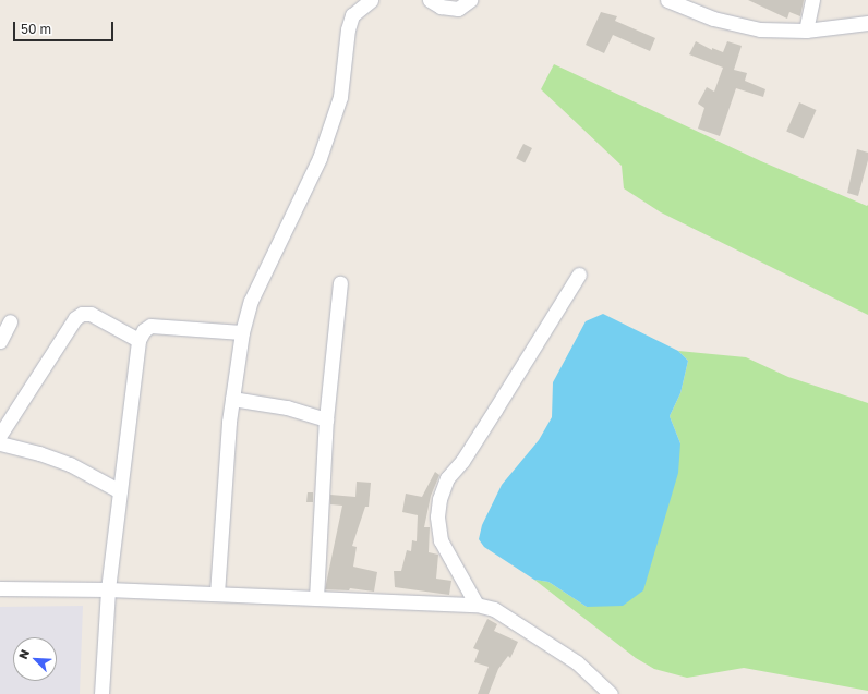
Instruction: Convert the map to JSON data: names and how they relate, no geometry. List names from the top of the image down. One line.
{"scale_bar":"50 m","north":"top left"}
